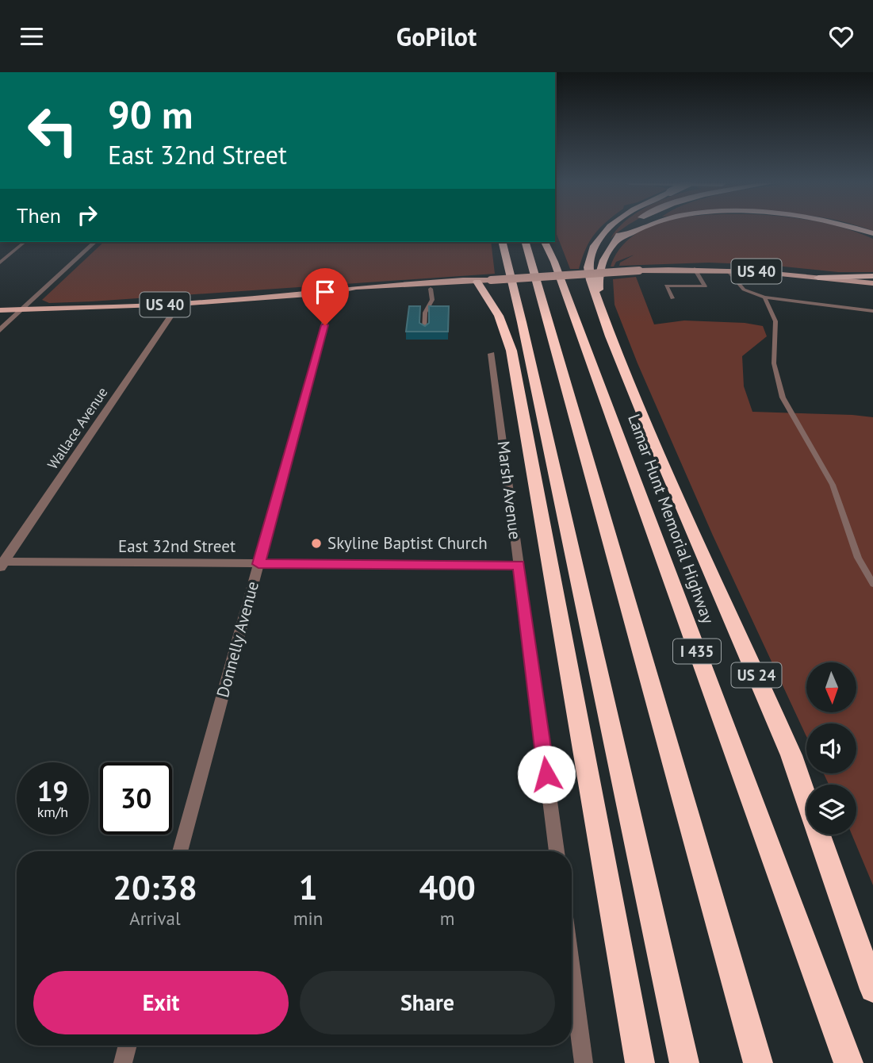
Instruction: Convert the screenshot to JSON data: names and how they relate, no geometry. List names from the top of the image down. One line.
{"streets":{"highway":["Lamar Hunt Memorial Highway","I 435","US 24"],"main road":["US 40"],"street":["Wallace Avenue","Marsh Avenue","East 32nd Street","Donnelly Avenue"]},"crossings":[["US 40","Wallace Avenue"],["US 40","Donnelly Avenue"],["Wallace Avenue","East 32nd Street"],["Marsh Avenue","East 32nd Street"],["East 32nd Street","Donnelly Avenue"]],"places":["Skyline Baptist Church"],"north":"bottom","page":{"header":"GoPilot","turn":["90 m","East 32nd Street"],"then":"Then","speed":"19 km/h","limit":"30","eta":["20:38","Arrival","1","min","400","m"],"buttons":["Exit","Share"]}}
